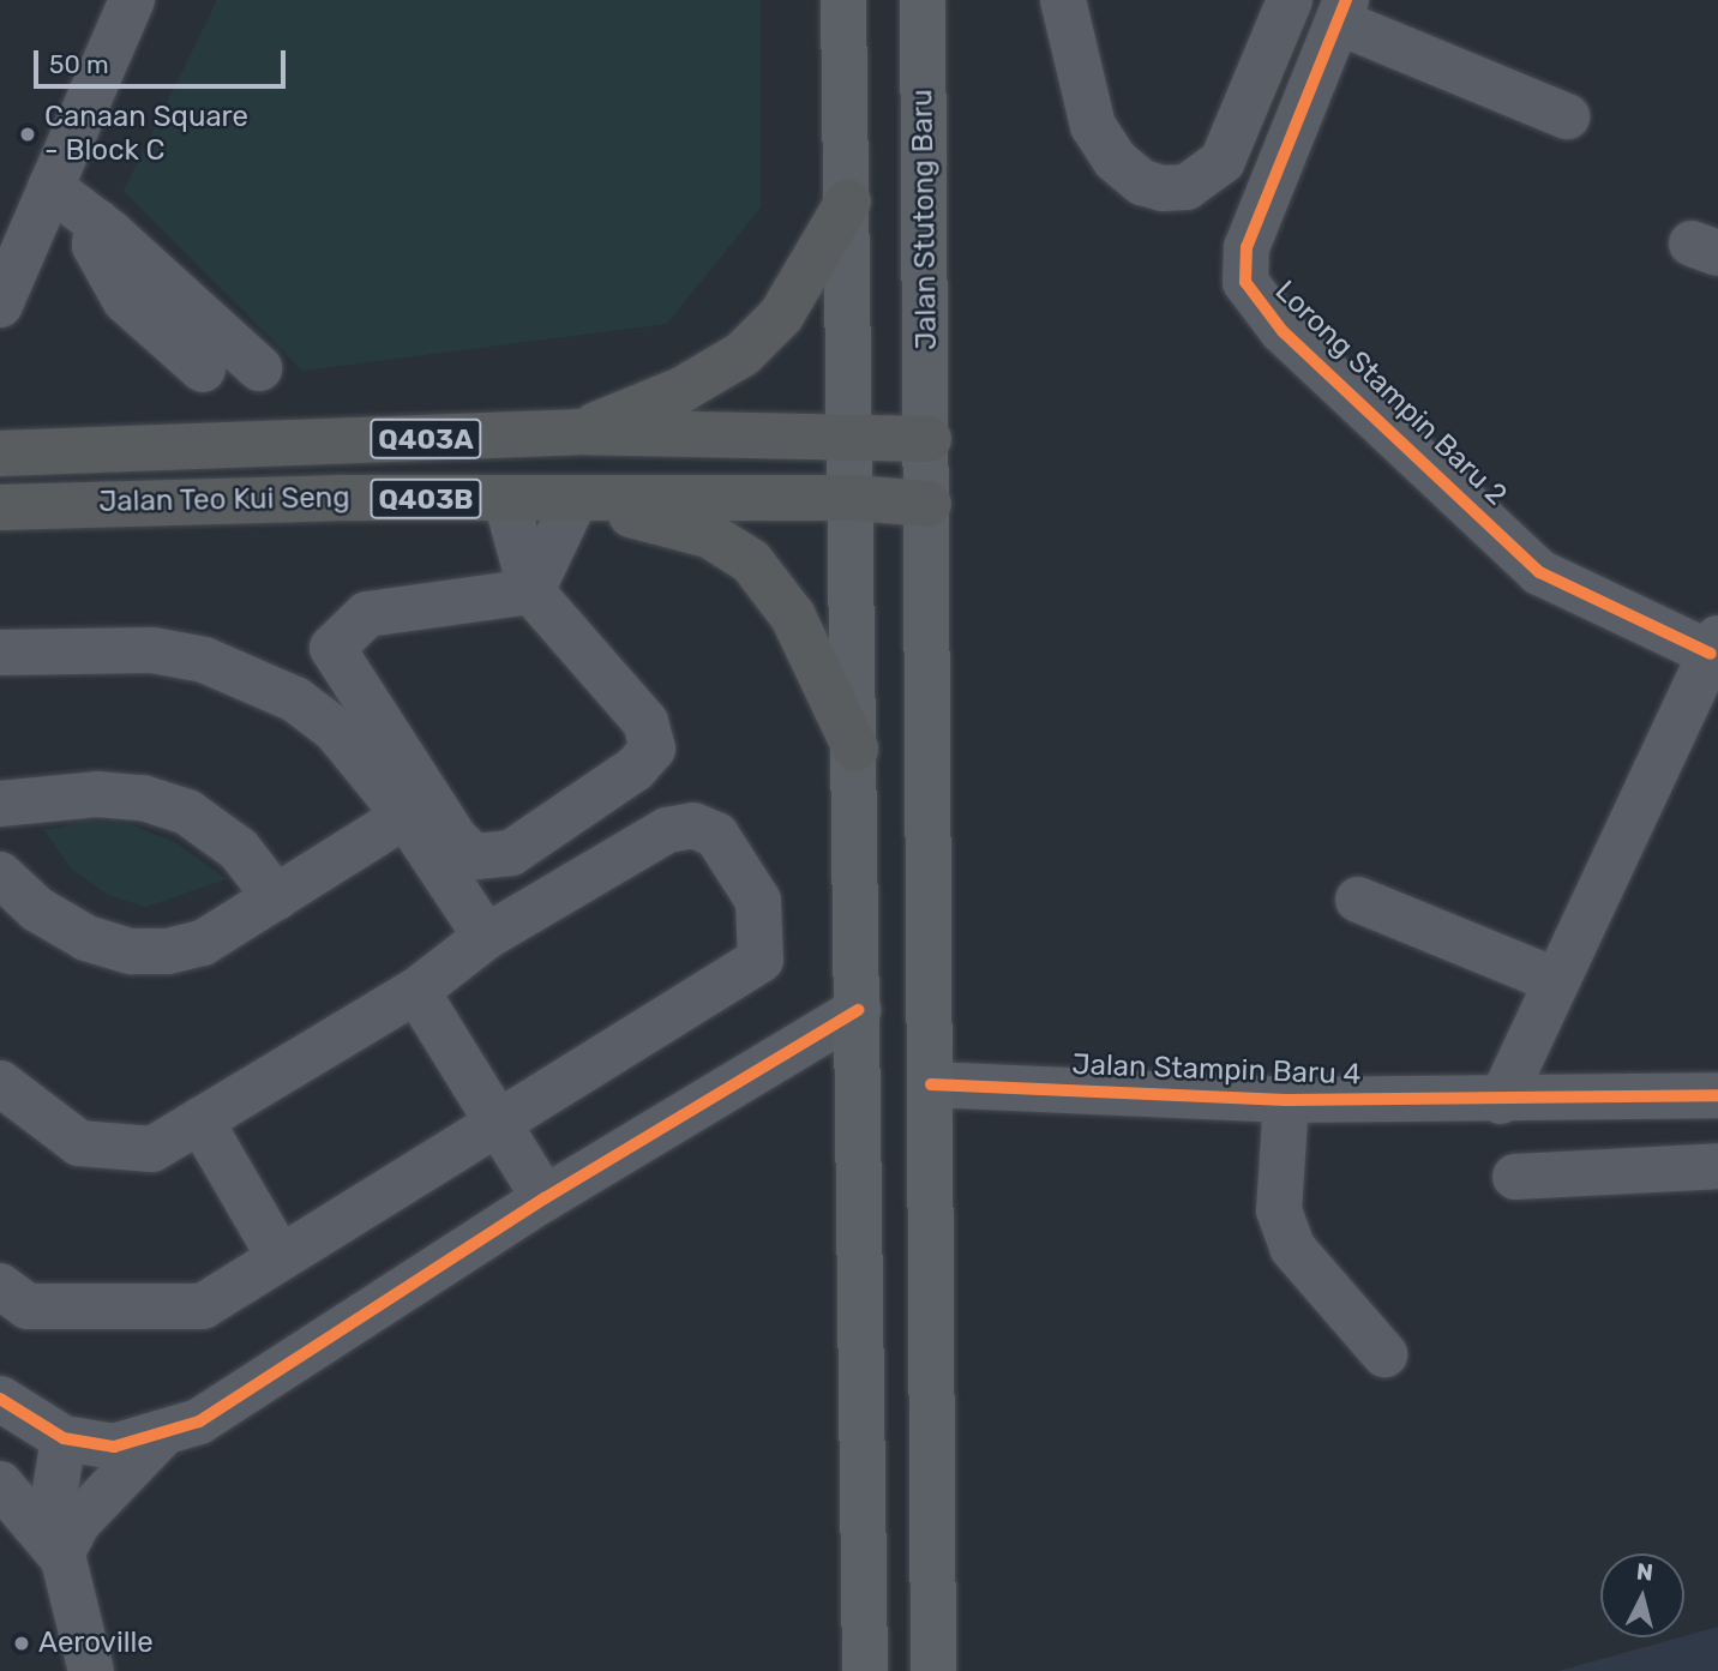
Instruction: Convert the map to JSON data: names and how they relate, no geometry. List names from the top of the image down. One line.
{"streets":{"highway":["Q403A","Q403B","Jalan Teo Kui Seng"],"main road":["Jalan Stutong Baru"],"street":["Lorong Stampin Baru 2","Jalan Stampin Baru 4"]},"crossings":[["Jalan Stutong Baru","Q403A"],["Jalan Stutong Baru","Q403B"],["Jalan Stutong Baru","Jalan Stampin Baru 4"],["Q403A","Jalan Teo Kui Seng"],["Q403B","Jalan Teo Kui Seng"]],"places":["Canaan Square - Block C","Aeroville"],"scale_bar":"50 m","north":"top"}
